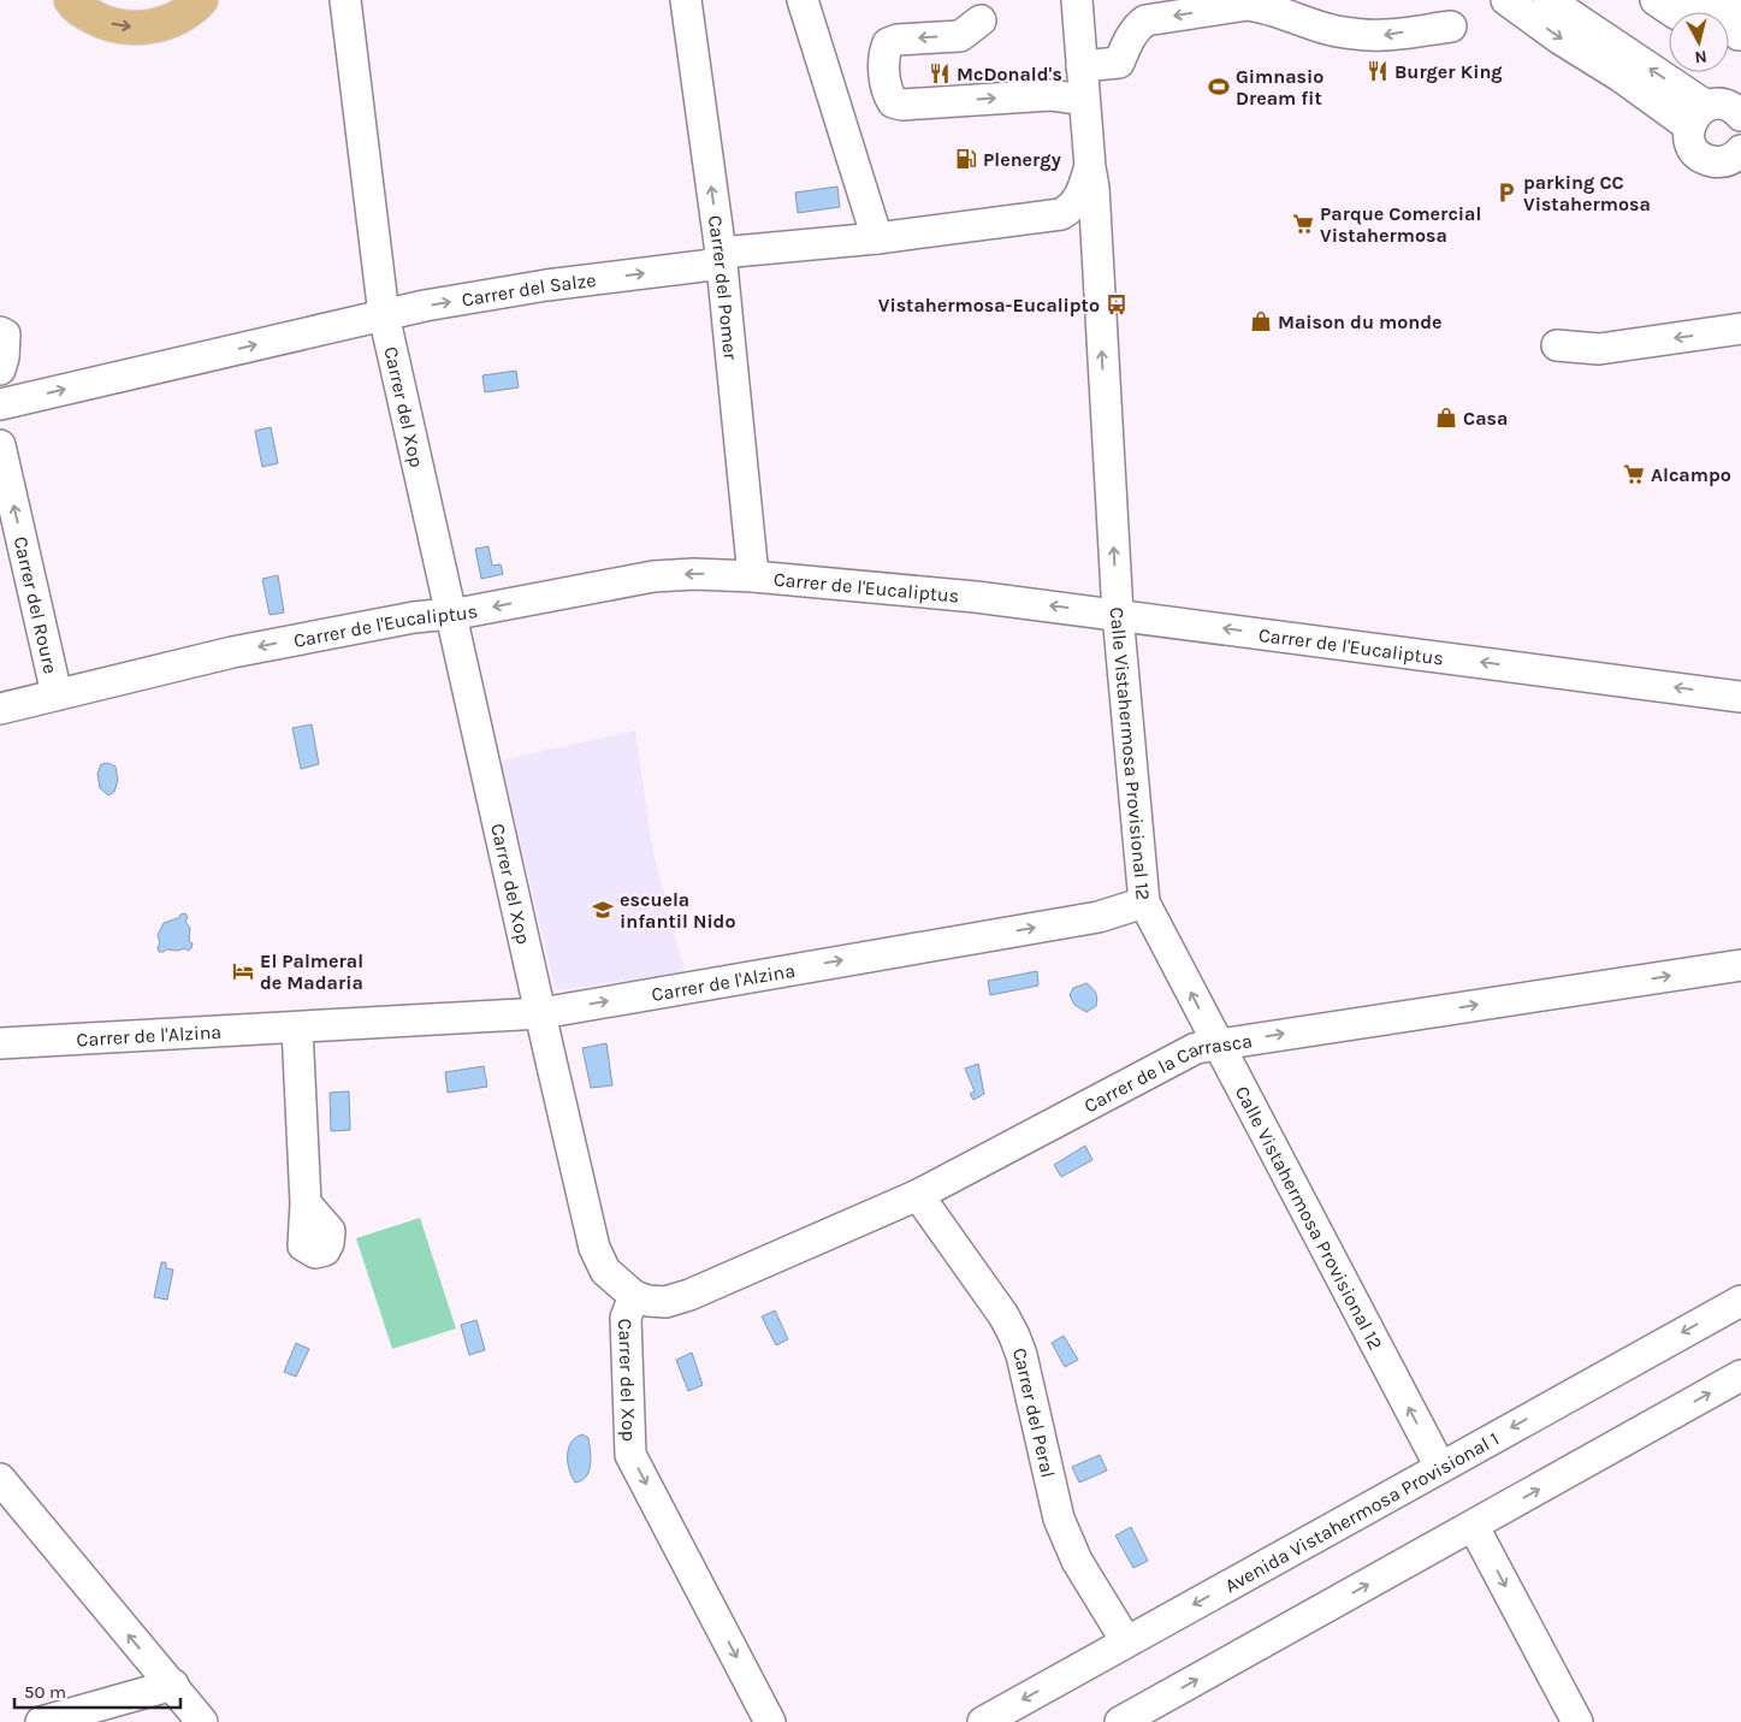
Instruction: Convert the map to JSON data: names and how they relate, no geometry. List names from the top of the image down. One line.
{"streets":{"street":["Carrer del Pomer","Carrer del Salze","Carrer del Xop","Carrer de l'Eucaliptus","Carrer del Roure","Calle Vistahermosa Provisional 12","Carrer de l'Alzina","Carrer de la Carrasca","Carrer del Peral","Avenida Vistahermosa Provisional 1"]},"crossings":[["Carrer del Pomer","Carrer del Salze"],["Carrer del Pomer","Carrer de l'Eucaliptus"],["Carrer del Salze","Carrer del Xop"],["Carrer del Salze","Calle Vistahermosa Provisional 12"],["Carrer del Xop","Carrer de l'Eucaliptus"],["Carrer del Xop","Carrer de l'Alzina"],["Carrer del Xop","Carrer de la Carrasca"],["Carrer de l'Eucaliptus","Carrer del Roure"],["Carrer de l'Eucaliptus","Calle Vistahermosa Provisional 12"],["Calle Vistahermosa Provisional 12","Carrer de l'Alzina"],["Calle Vistahermosa Provisional 12","Carrer de la Carrasca"],["Calle Vistahermosa Provisional 12","Avenida Vistahermosa Provisional 1"],["Carrer de la Carrasca","Carrer del Peral"],["Carrer del Peral","Avenida Vistahermosa Provisional 1"]],"one_way":["Carrer del Salze","Carrer de l'Eucaliptus","Carrer del Roure","Calle Vistahermosa Provisional 12","Carrer de l'Alzina","Carrer de la Carrasca"],"places":{"restaurant":["Burger King","McDonald's"],"sports":["Gimnasio Dream fit"],"fuel station":["Plenergy"],"parking":["parking CC Vistahermosa"],"supermarket":["Parque Comercial Vistahermosa","Alcampo"],"bus stop":["Vistahermosa-Eucalipto"],"shop":["Maison du monde","Casa"],"school or university":["escuela infantil Nido"],"hotel":["El Palmeral de Madaria"]},"scale_bar":"50 m","north":"bottom"}
